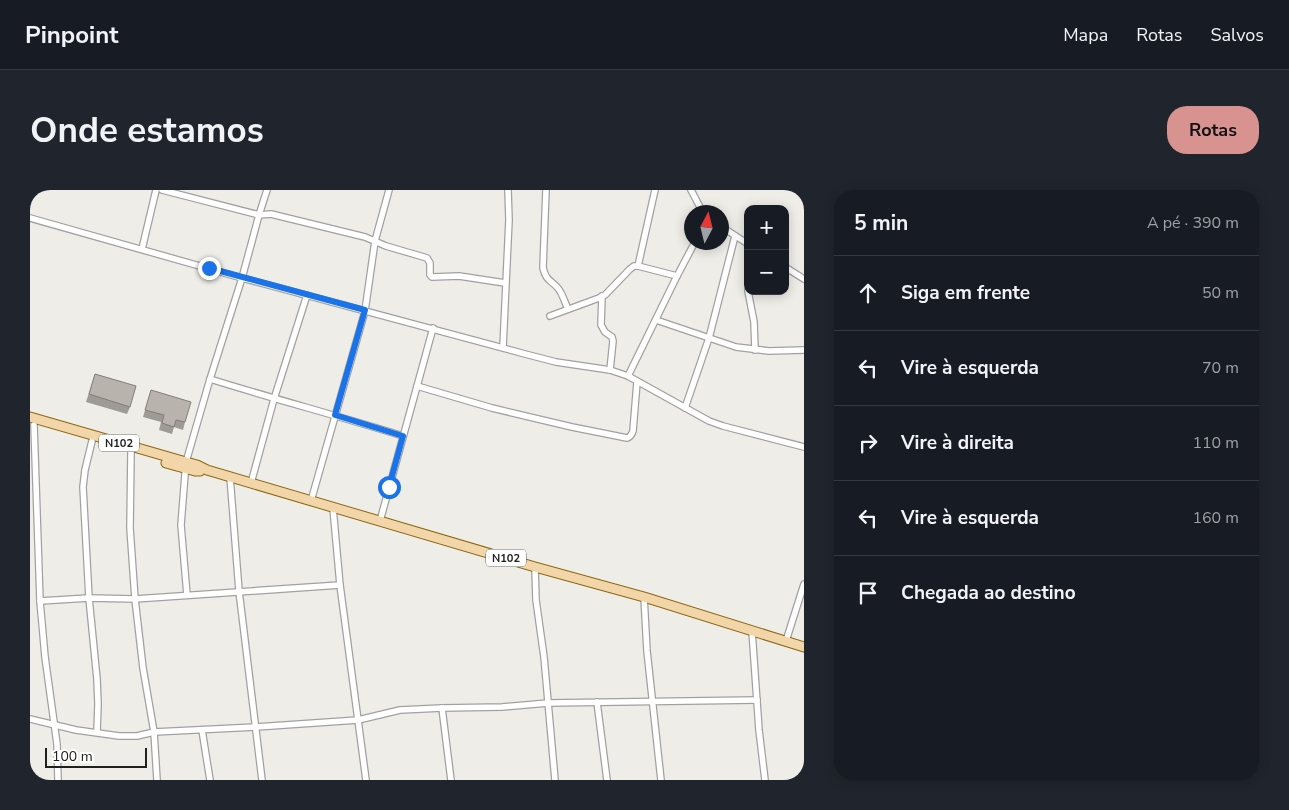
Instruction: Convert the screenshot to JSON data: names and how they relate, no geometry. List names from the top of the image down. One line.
{"streets":{"main road":["N102"]},"scale_bar":"100 m","north":"top","page":{"header":"Pinpoint","nav":["Mapa","Rotas","Salvos"],"buttons":"Rotas","title":"Onde estamos","heading":["5 min","A pé · 390 m"],"map_buttons":["+","−"],"list":[["Siga em frente","50 m"],["Vire à esquerda","70 m"],["Vire à direita","110 m"],["Vire à esquerda","160 m"],"Chegada ao destino"],"scale":"100 m"}}
